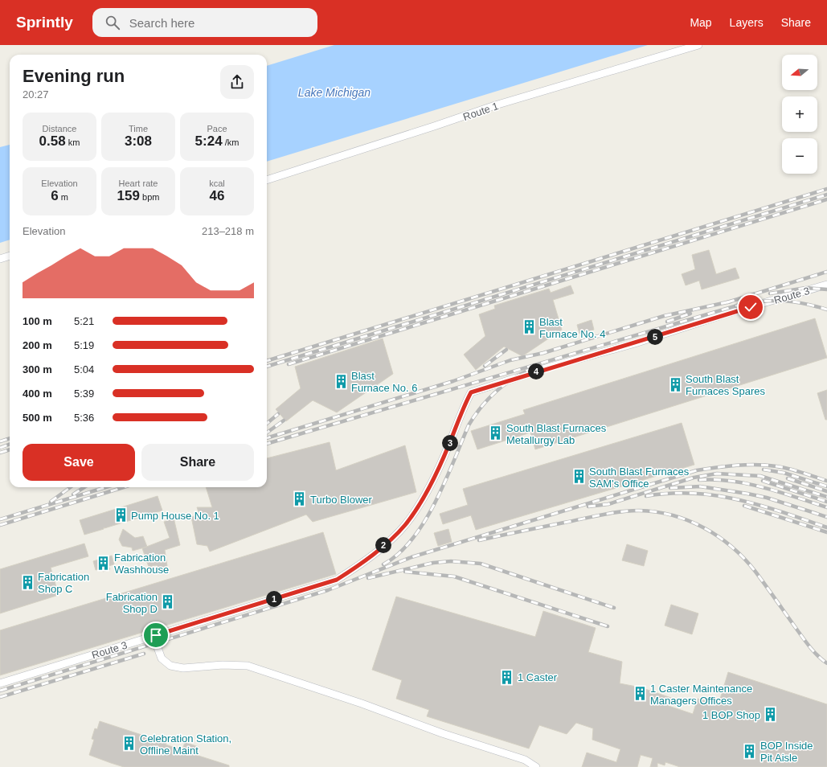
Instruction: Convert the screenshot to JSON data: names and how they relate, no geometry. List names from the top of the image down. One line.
{"streets":{"street":["Route 1","Route 3"]},"water":["Lake Michigan"],"places":{"building":["Blast Furnace No. 4","Blast Furnace No. 6","South Blast Furnaces Spares","South Blast Furnaces Metallurgy Lab","South Blast Furnaces SAM's Office","Turbo Blower","Pump House No. 1","Fabrication Washhouse","Fabrication Shop C","Fabrication Shop D","1 Caster","1 Caster Maintenance Managers Offices","1 BOP Shop","Celebration Station, Offline Maint","BOP Inside Pit Aisle"]},"north":"left","page":{"header":"Sprintly","search":"Search here","nav":["Map","Layers","Share"],"map_buttons":["+","−"],"heading":["Evening run","20:27"],"stats":[["Distance","0.58 km"],["Time","3:08"],["Pace","5:24 /km"],["Elevation","6 m"],["Heart rate","159 bpm"],["kcal","46"]],"chart":["Elevation","213–218 m"],"list":[{"name":"100 m","note":"5:21"},{"name":"200 m","note":"5:19"},{"name":"300 m","note":"5:04"},{"name":"400 m","note":"5:39"},{"name":"500 m","note":"5:36"}],"pins":["5","4","3","2","1"],"buttons":["Save","Share"]}}
